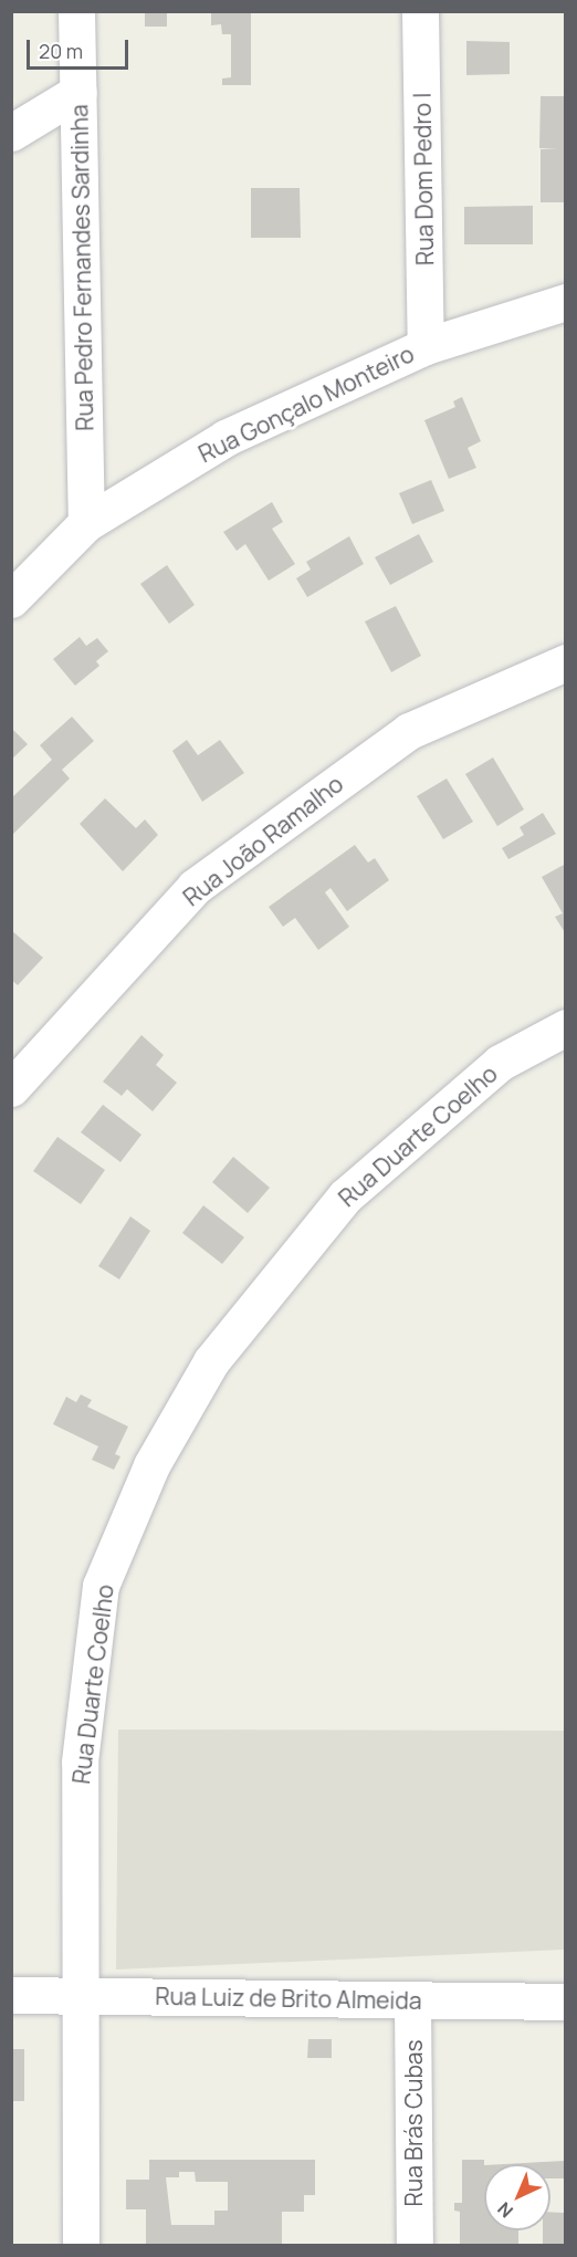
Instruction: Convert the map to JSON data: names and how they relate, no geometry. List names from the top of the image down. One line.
{"streets":{"street":["Rua Dom Pedro I","Rua Pedro Fernandes Sardinha","Rua Gonçalo Monteiro","Rua João Ramalho","Rua Duarte Coelho","Rua Luiz de Brito Almeida","Rua Brás Cubas"]},"crossings":[["Rua Dom Pedro I","Rua Gonçalo Monteiro"],["Rua Pedro Fernandes Sardinha","Rua Gonçalo Monteiro"],["Rua Duarte Coelho","Rua Luiz de Brito Almeida"],["Rua Luiz de Brito Almeida","Rua Brás Cubas"]],"scale_bar":"20 m","north":"bottom left"}
